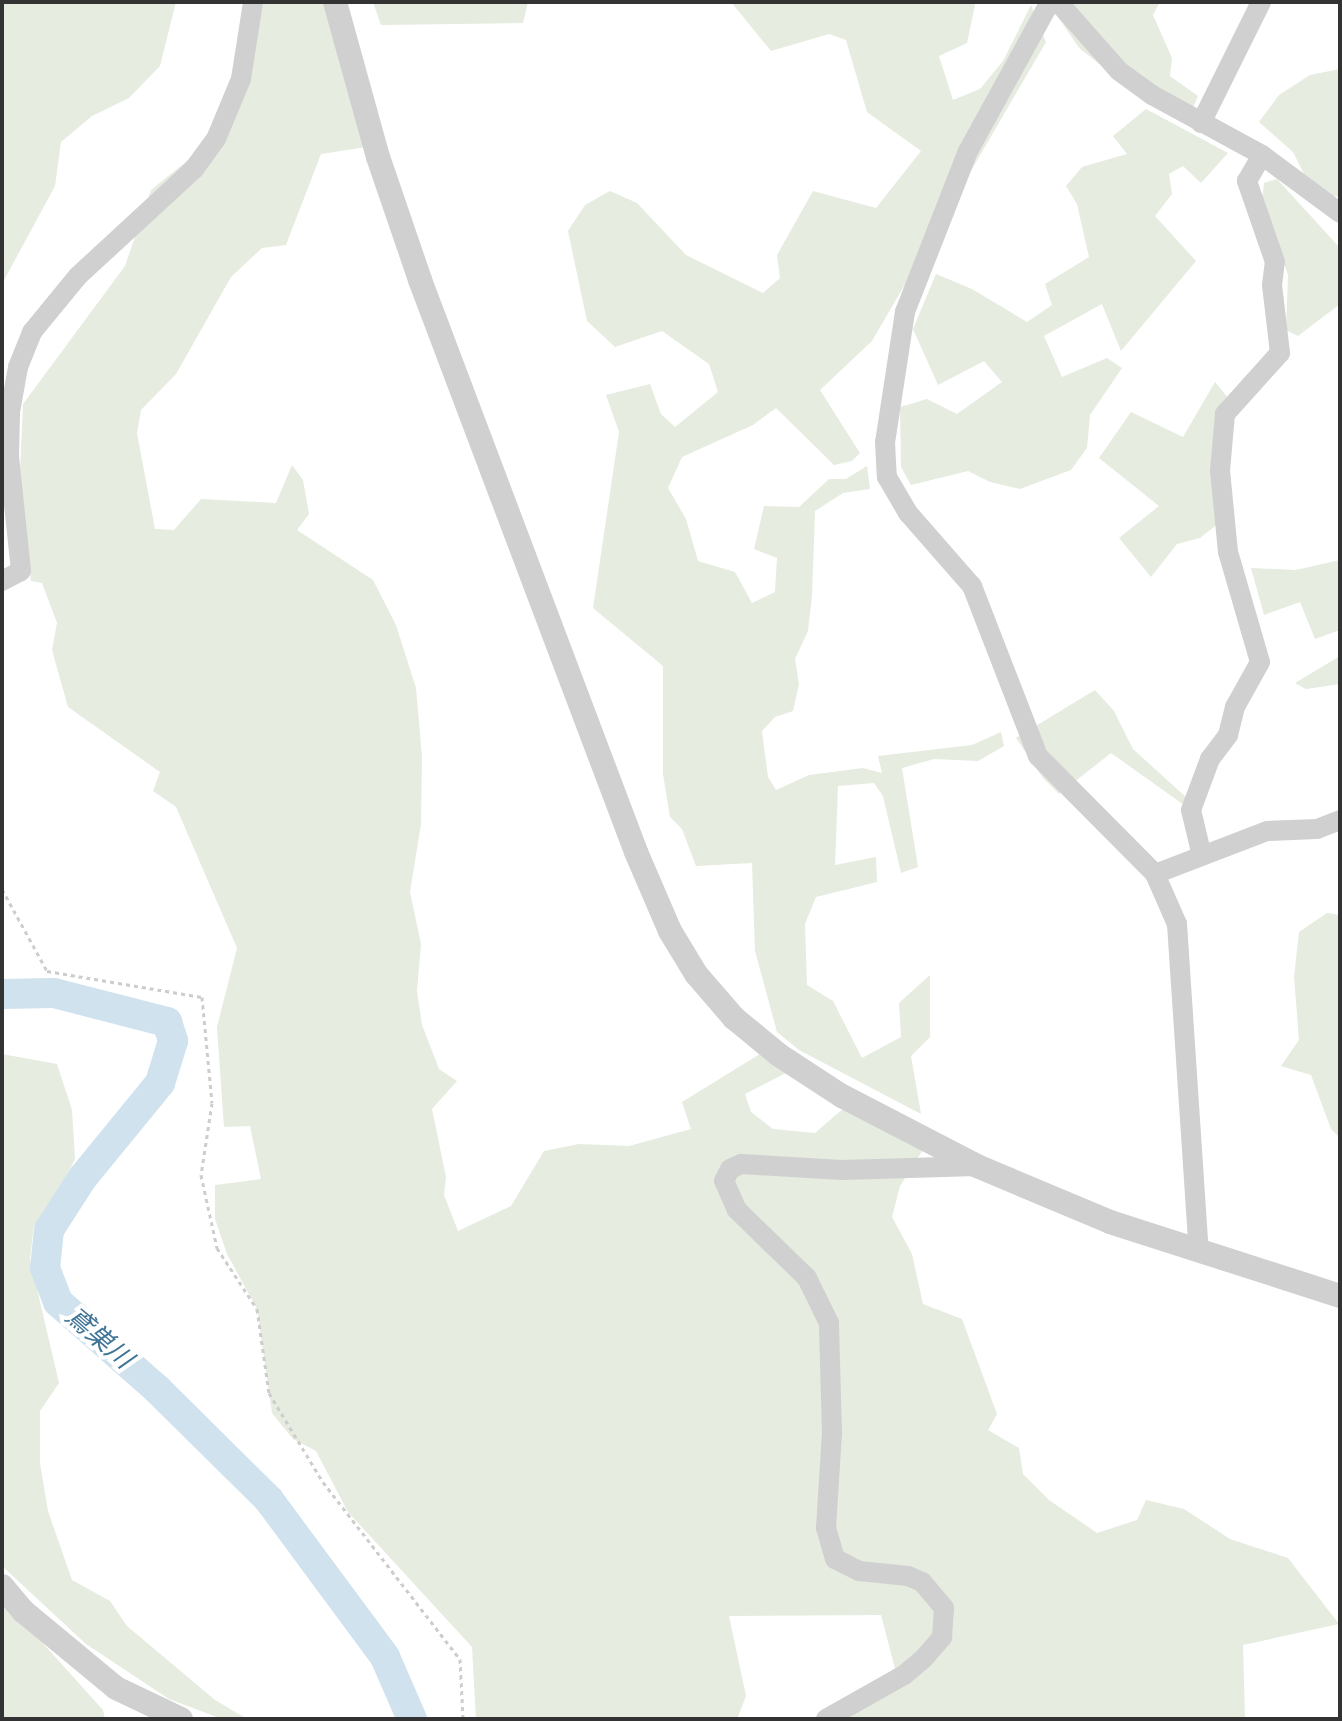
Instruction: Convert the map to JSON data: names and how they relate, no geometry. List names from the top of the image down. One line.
{"water":["鳶巣川"]}
